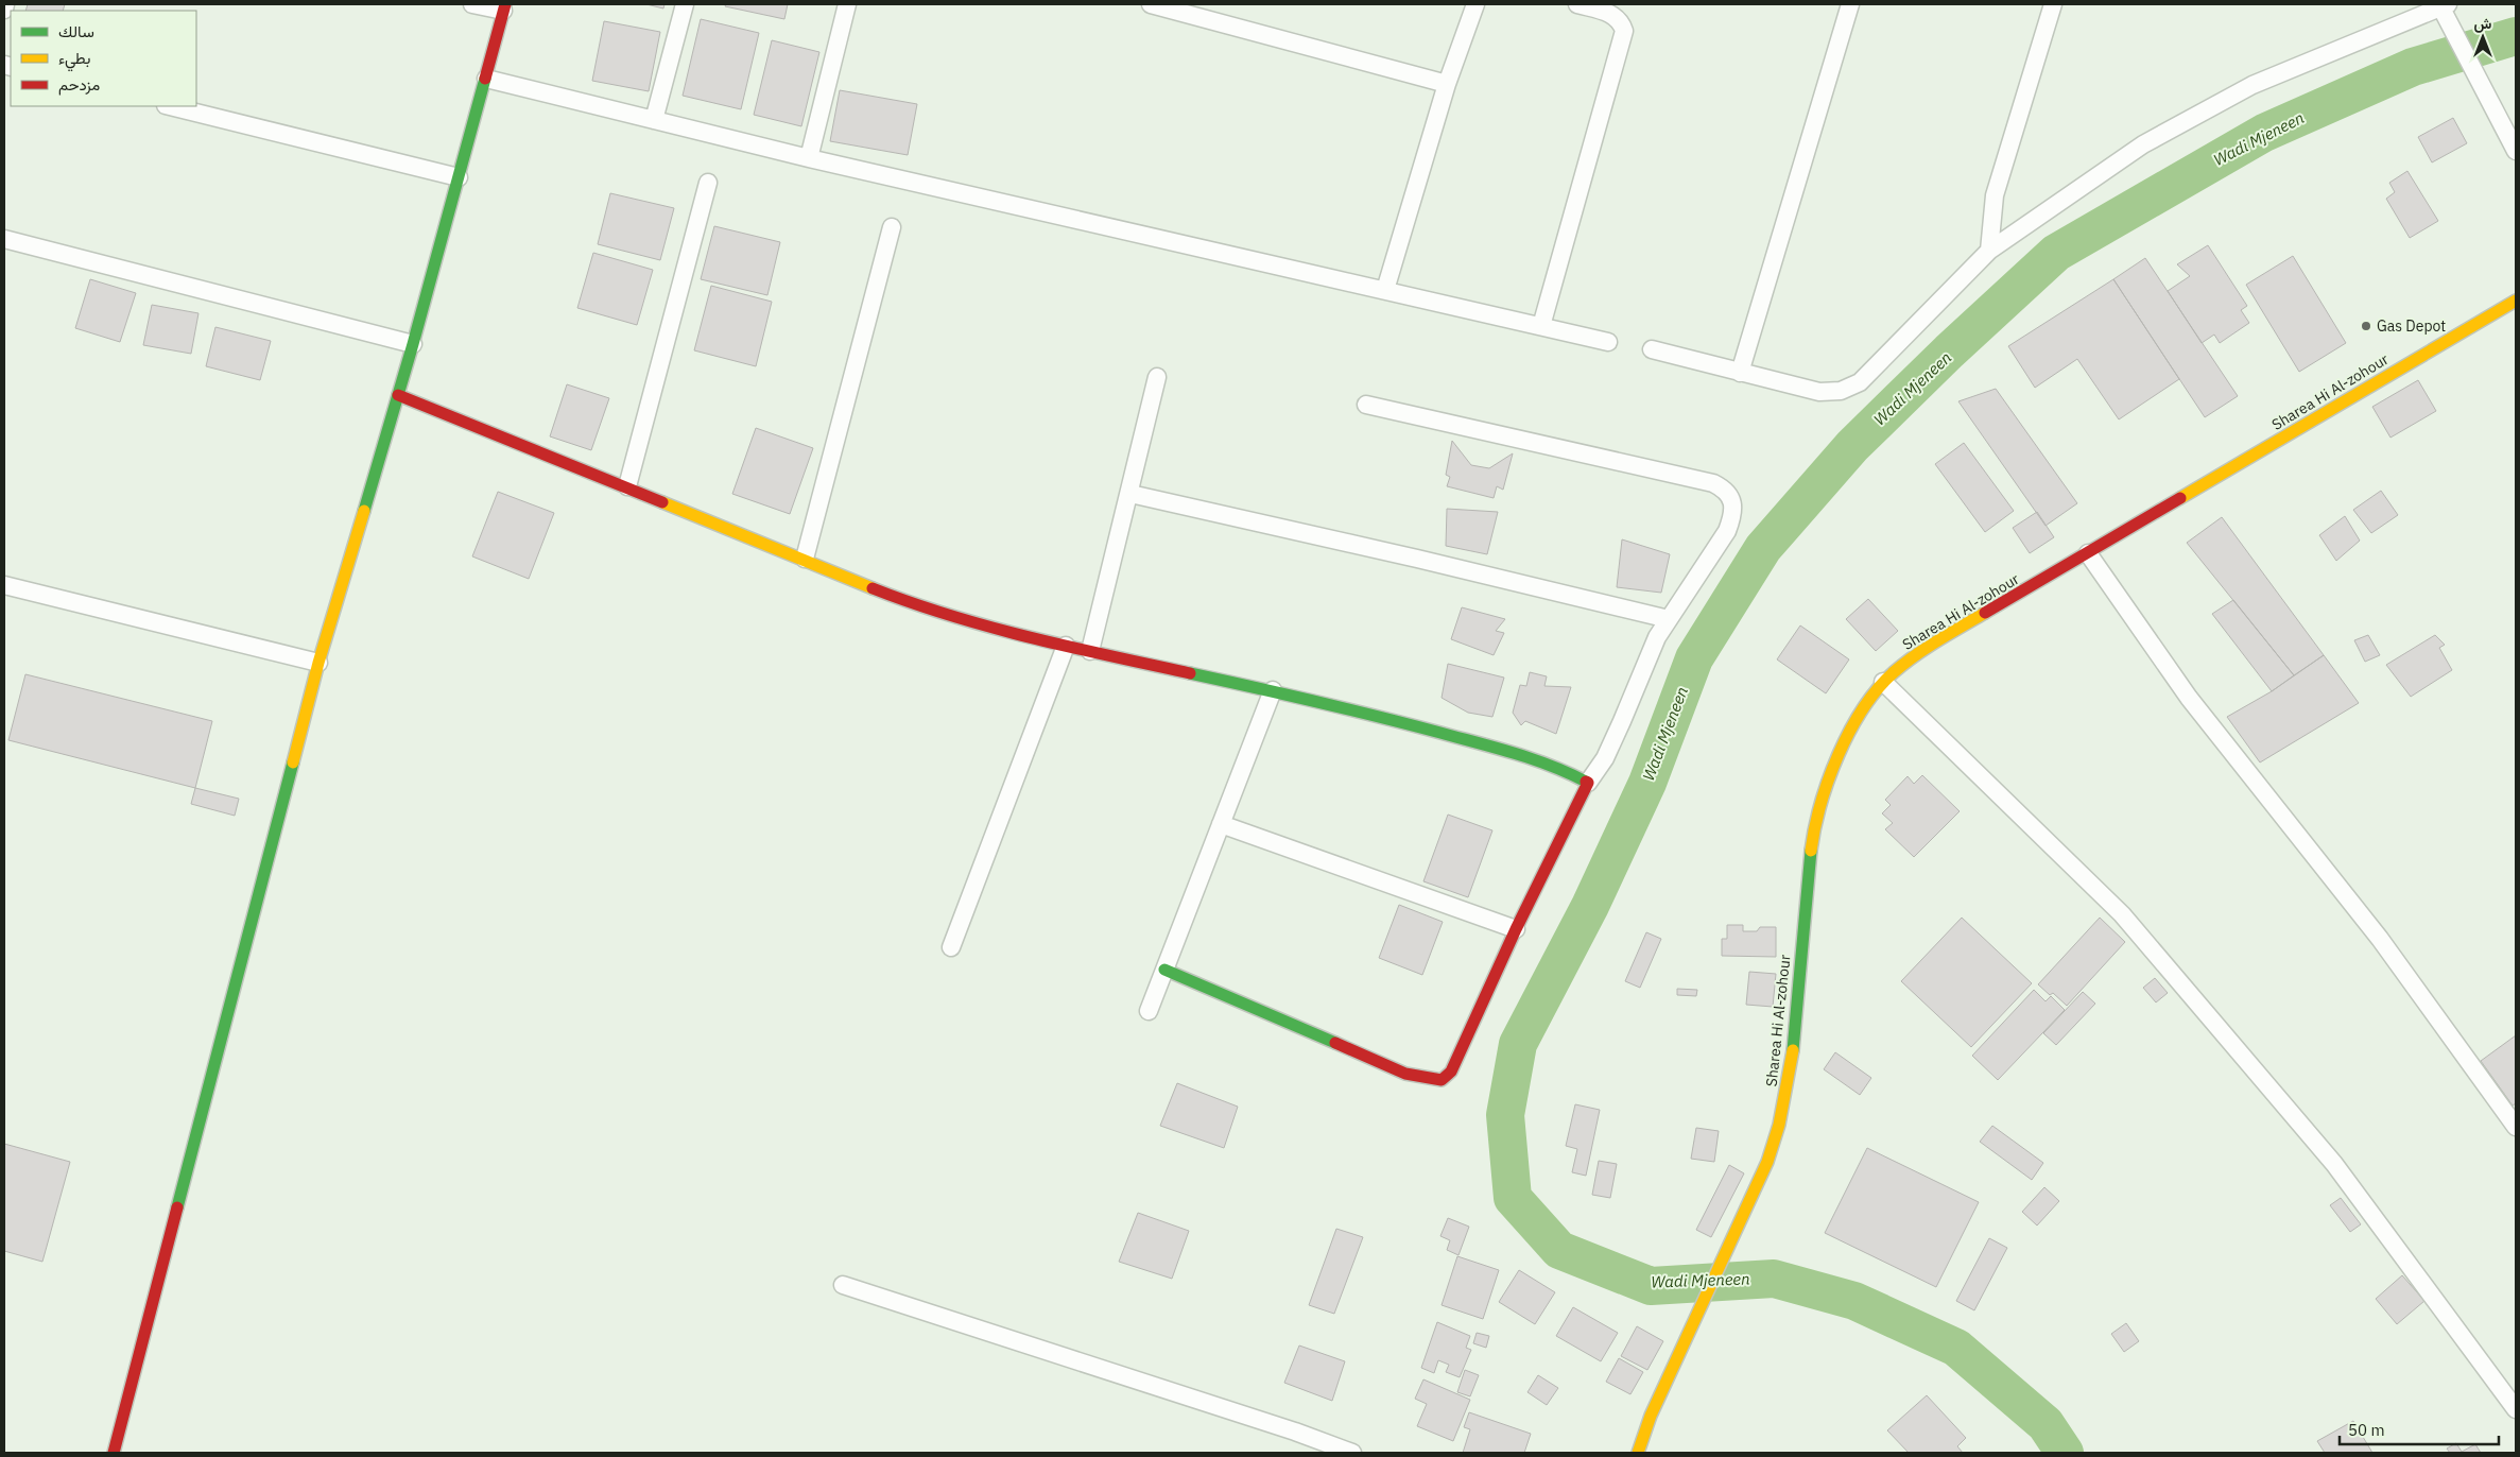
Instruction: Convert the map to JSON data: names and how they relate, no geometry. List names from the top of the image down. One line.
{"streets":{"street":["Sharea Hi Al-zohour"]},"water":["Wadi Mjeneen"],"places":["Gas Depot"],"legend":["سالك","بطيء","مزدحم"],"scale_bar":"50 m","north":"top"}
